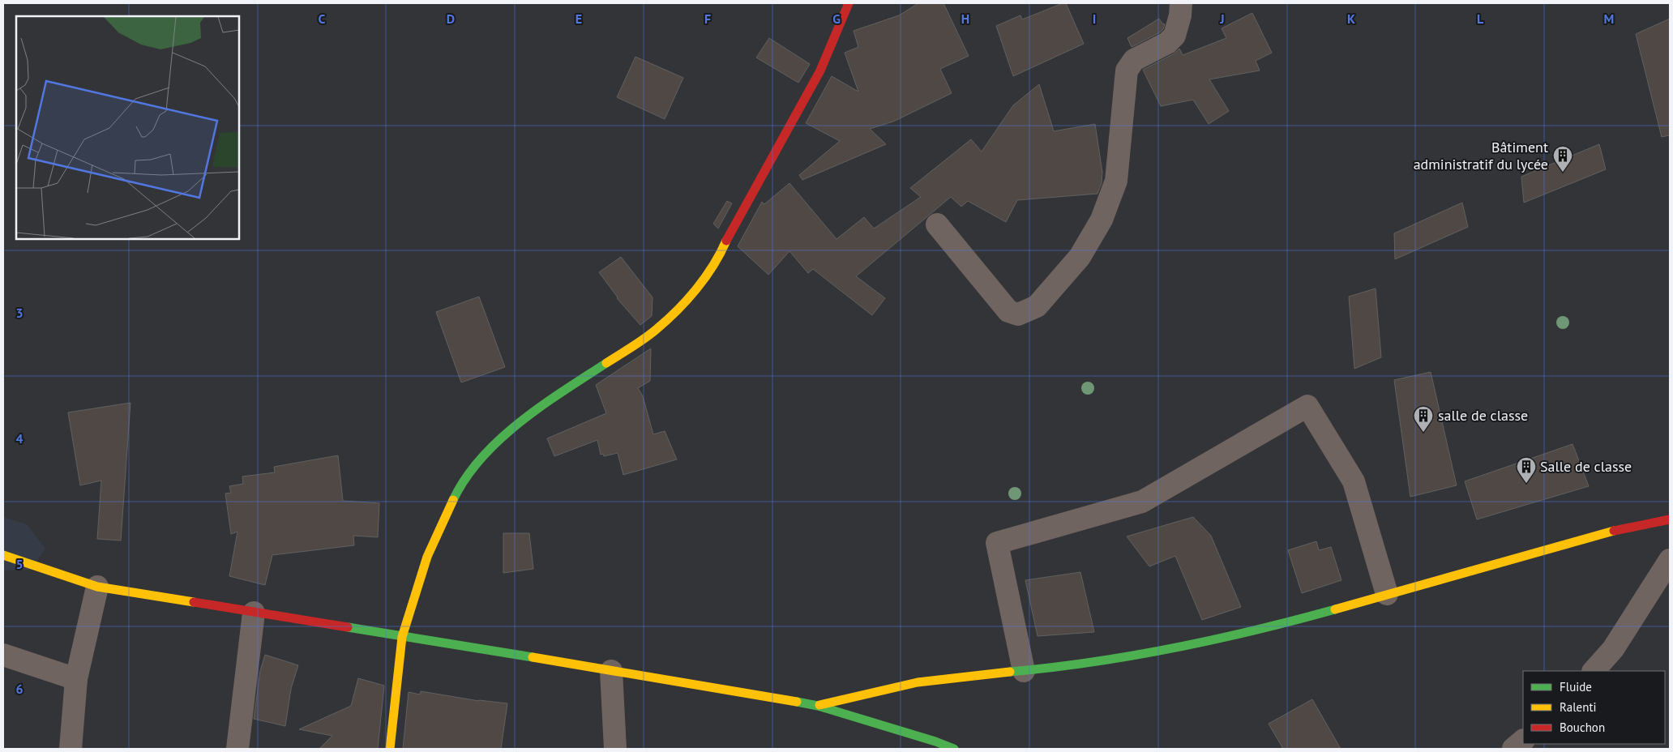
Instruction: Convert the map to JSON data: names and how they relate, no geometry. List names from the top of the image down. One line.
{"places":{"building":["Bâtiment administratif du lycée","salle de classe","Salle de classe"]},"legend":["Fluide","Ralenti","Bouchon"],"grid":{"columns":["C","D","E","F","G","H","I","J","K","L","M"],"rows":["3","4","5","6"]}}
